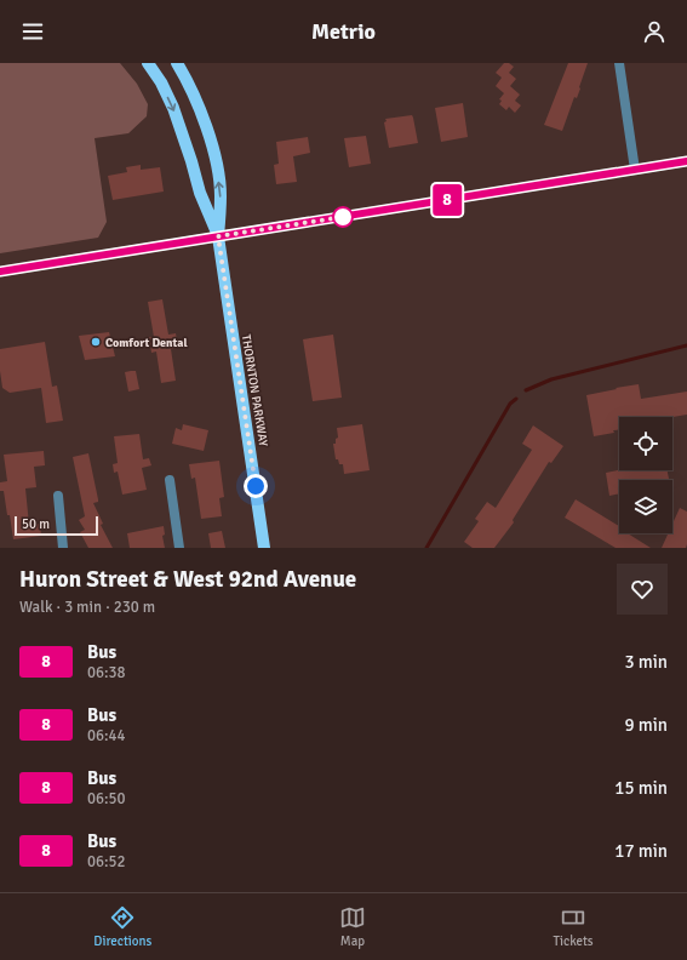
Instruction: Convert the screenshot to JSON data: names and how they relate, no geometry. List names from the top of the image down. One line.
{"streets":{"main road":["THORNTON PARKWAY"]},"places":["Comfort Dental"],"lines":["bus line 8"],"scale_bar":"50 m","page":{"header":"Metrio","on_map":"8","scale":"50 m","heading":["Huron Street & West 92nd Avenue","Walk · 3 min · 230 m"],"list":[{"mark":"8","name":"Bus","note":"06:38","value":"3 min"},{"mark":"8","name":"Bus","note":"06:44","value":"9 min"},{"mark":"8","name":"Bus","note":"06:50","value":"15 min"},{"mark":"8","name":"Bus","note":"06:52","value":"17 min"}],"tabs":["Directions","Map","Tickets"]}}
